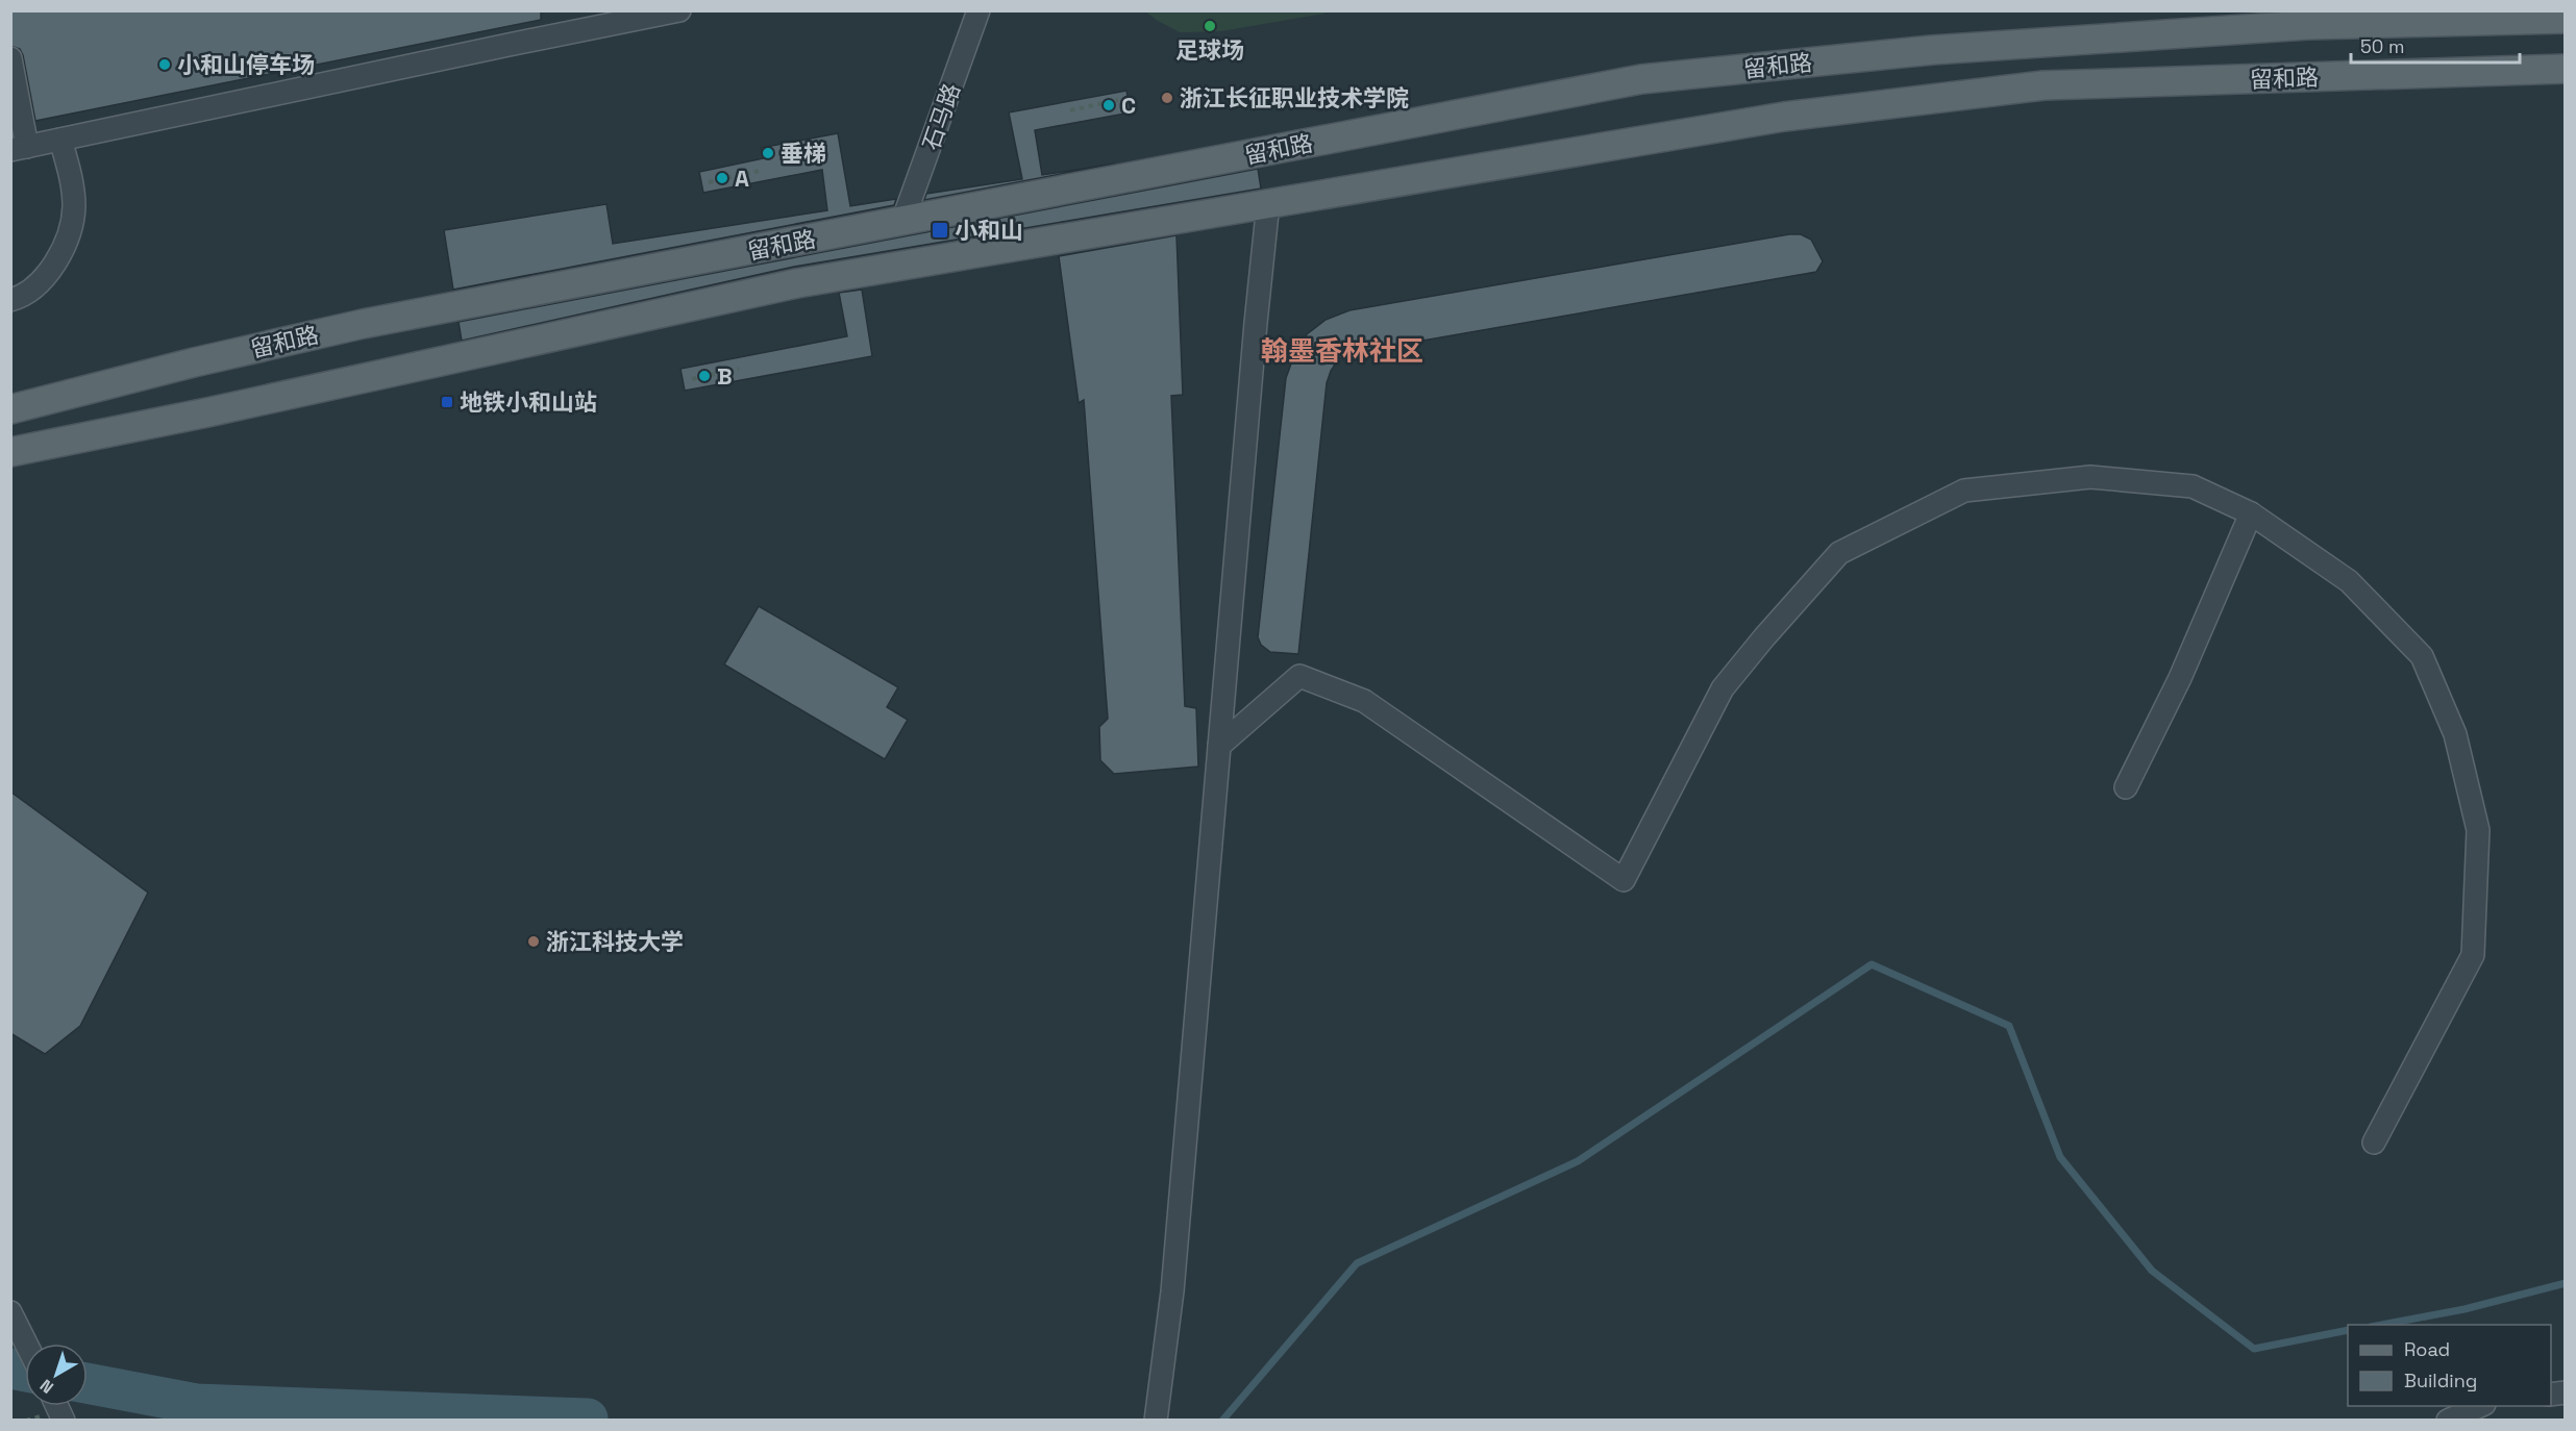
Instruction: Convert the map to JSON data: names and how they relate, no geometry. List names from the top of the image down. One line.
{"streets":{"main road":["留和路"],"street":["石马路"]},"crossings":[["留和路","石马路"]],"districts":["翰墨香林社区"],"places":{"other":["足球场","小和山停车场","浙江长征职业技术学院","C","垂梯","A","B","浙江科技大学"],"transit":["小和山","地铁小和山站"]},"legend":["Road","Building"],"scale_bar":"50 m","north":"bottom left"}
